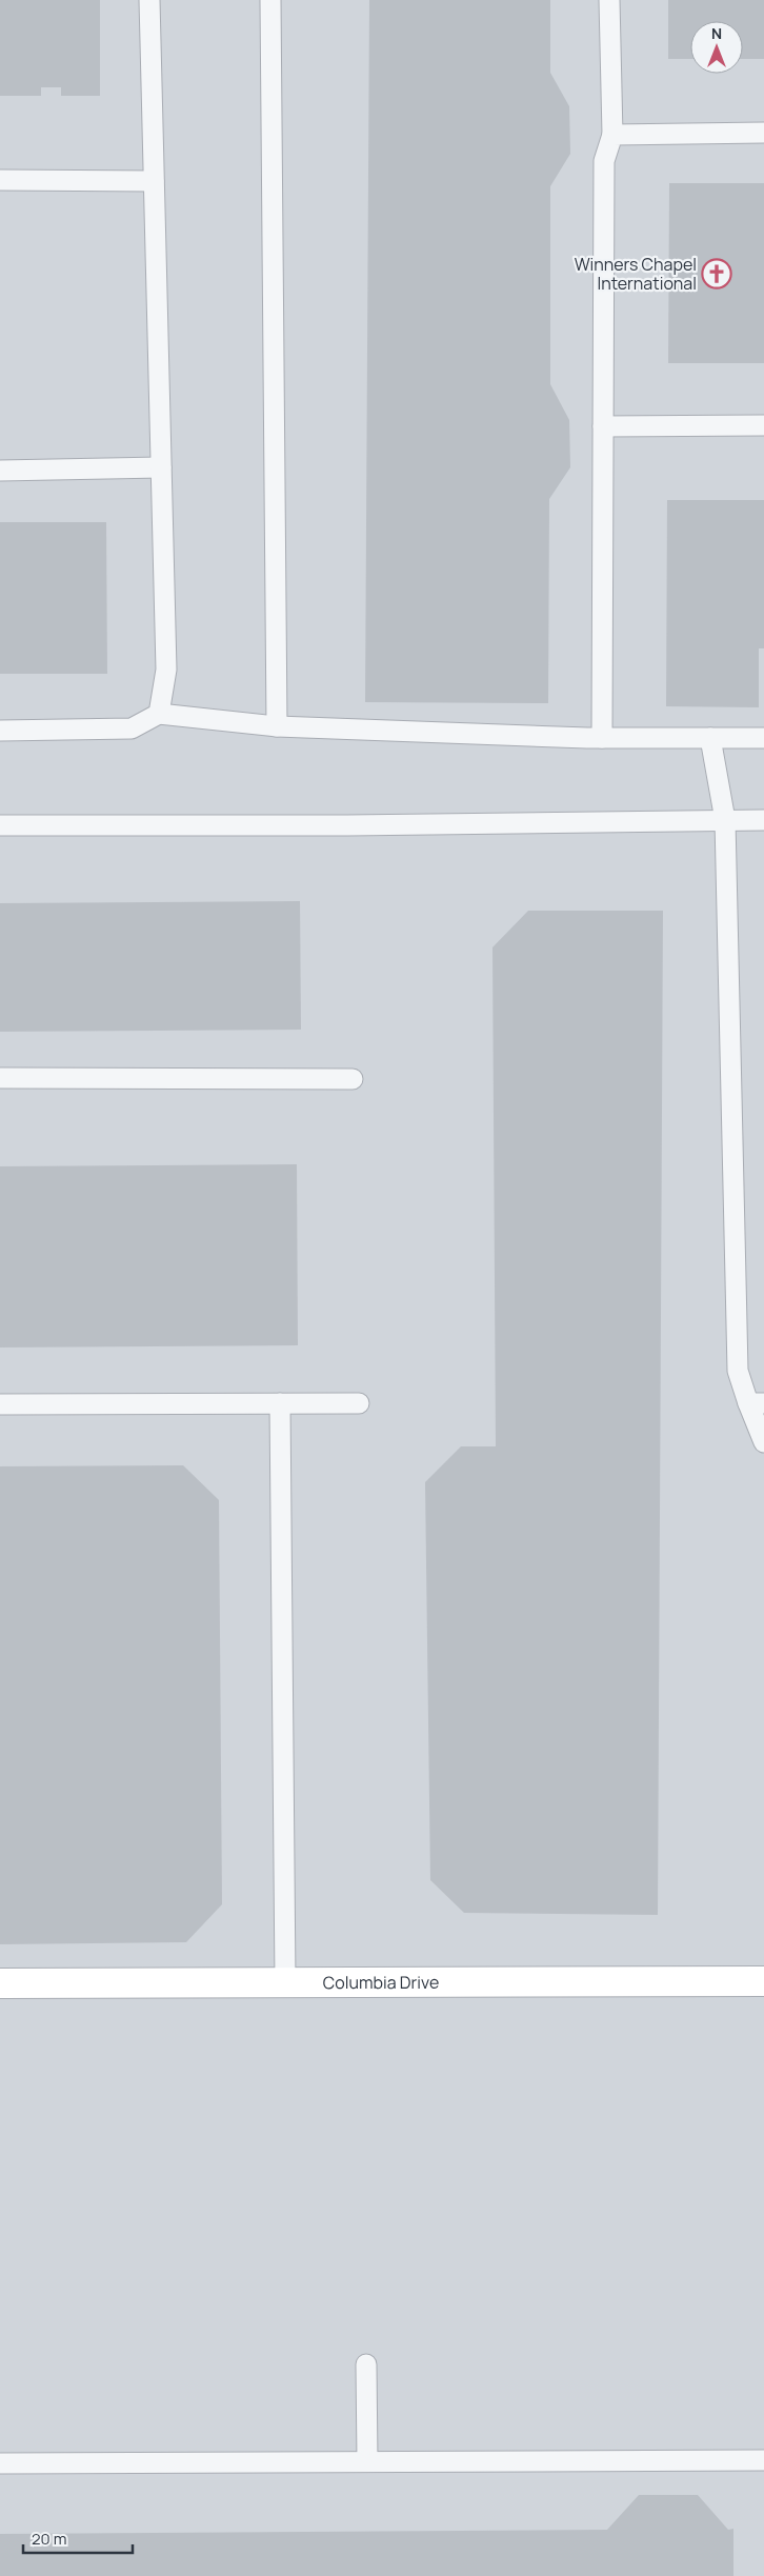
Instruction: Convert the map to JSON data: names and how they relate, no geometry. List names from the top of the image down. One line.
{"streets":{"street":["Columbia Drive"]},"places":{"church":["Winners Chapel International"]},"scale_bar":"20 m","north":"top"}
